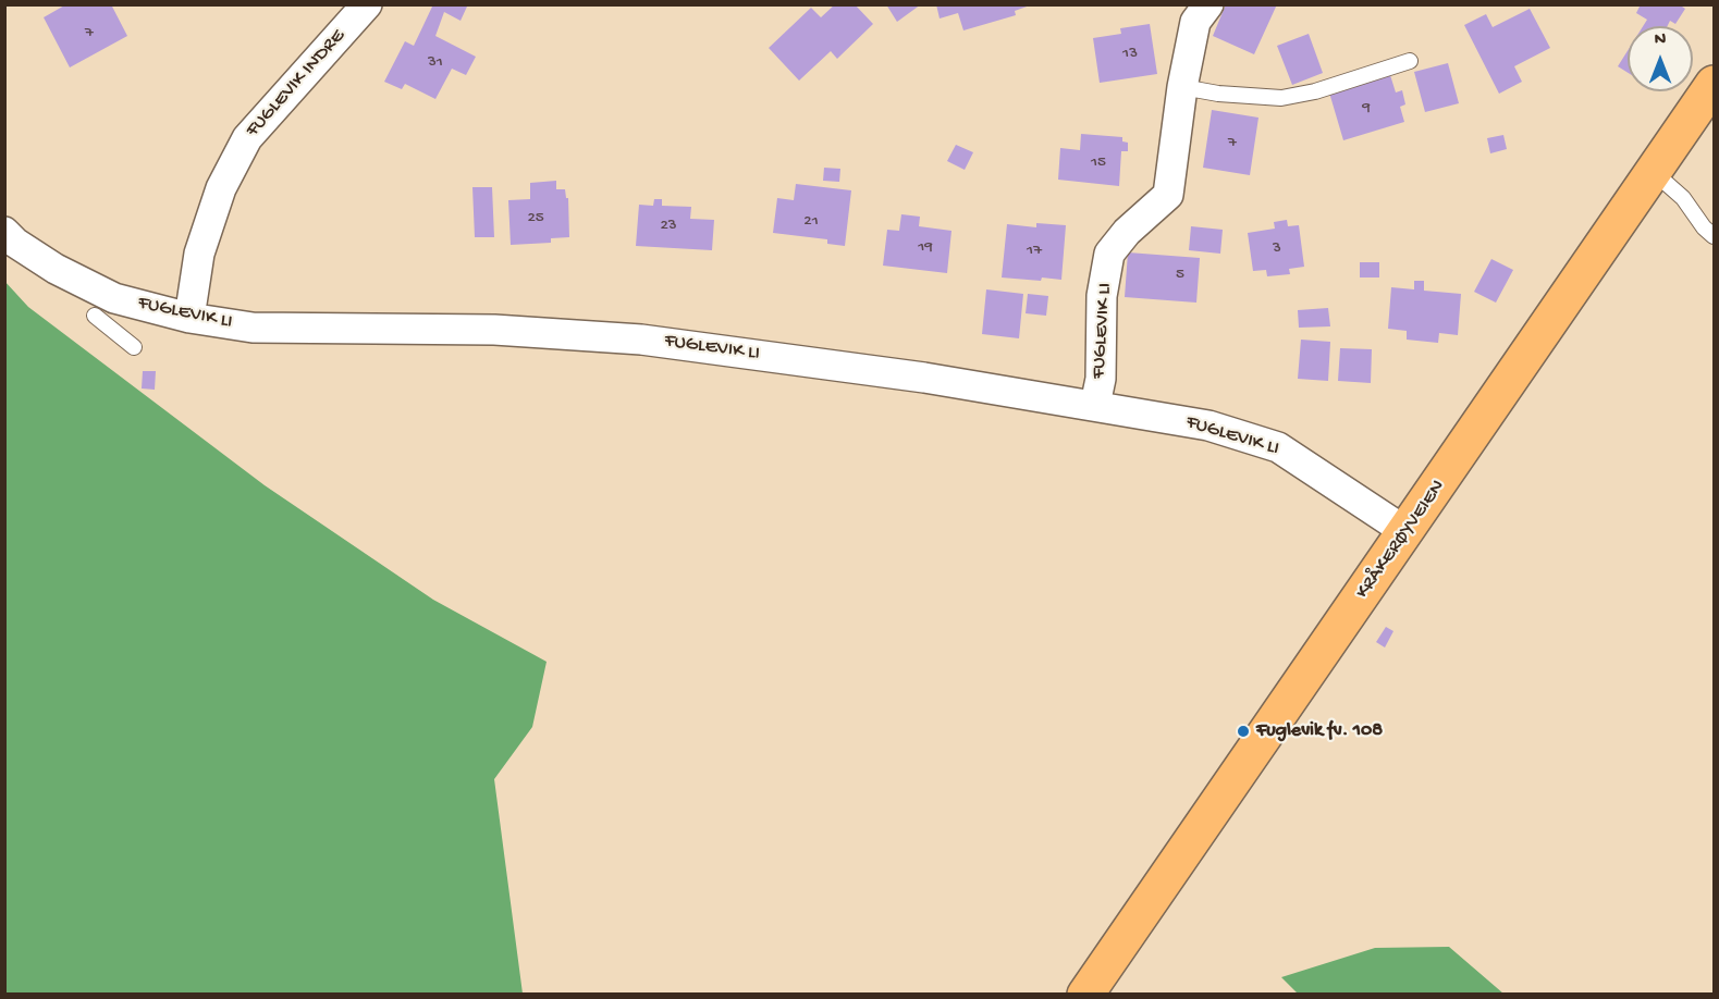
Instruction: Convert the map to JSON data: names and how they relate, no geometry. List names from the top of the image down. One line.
{"streets":{"main road":["KRÅKERØYVEIEN"],"street":["FUGLEVIK INDRE","FUGLEVIK LI"]},"crossings":[["FUGLEVIK INDRE","FUGLEVIK LI"],["FUGLEVIK LI","KRÅKERØYVEIEN"]],"places":["Fuglevik fv. 108"],"house_numbers":["7","13","31","9","7","15","25","21","23","19","3","17","5"],"north":"top"}
